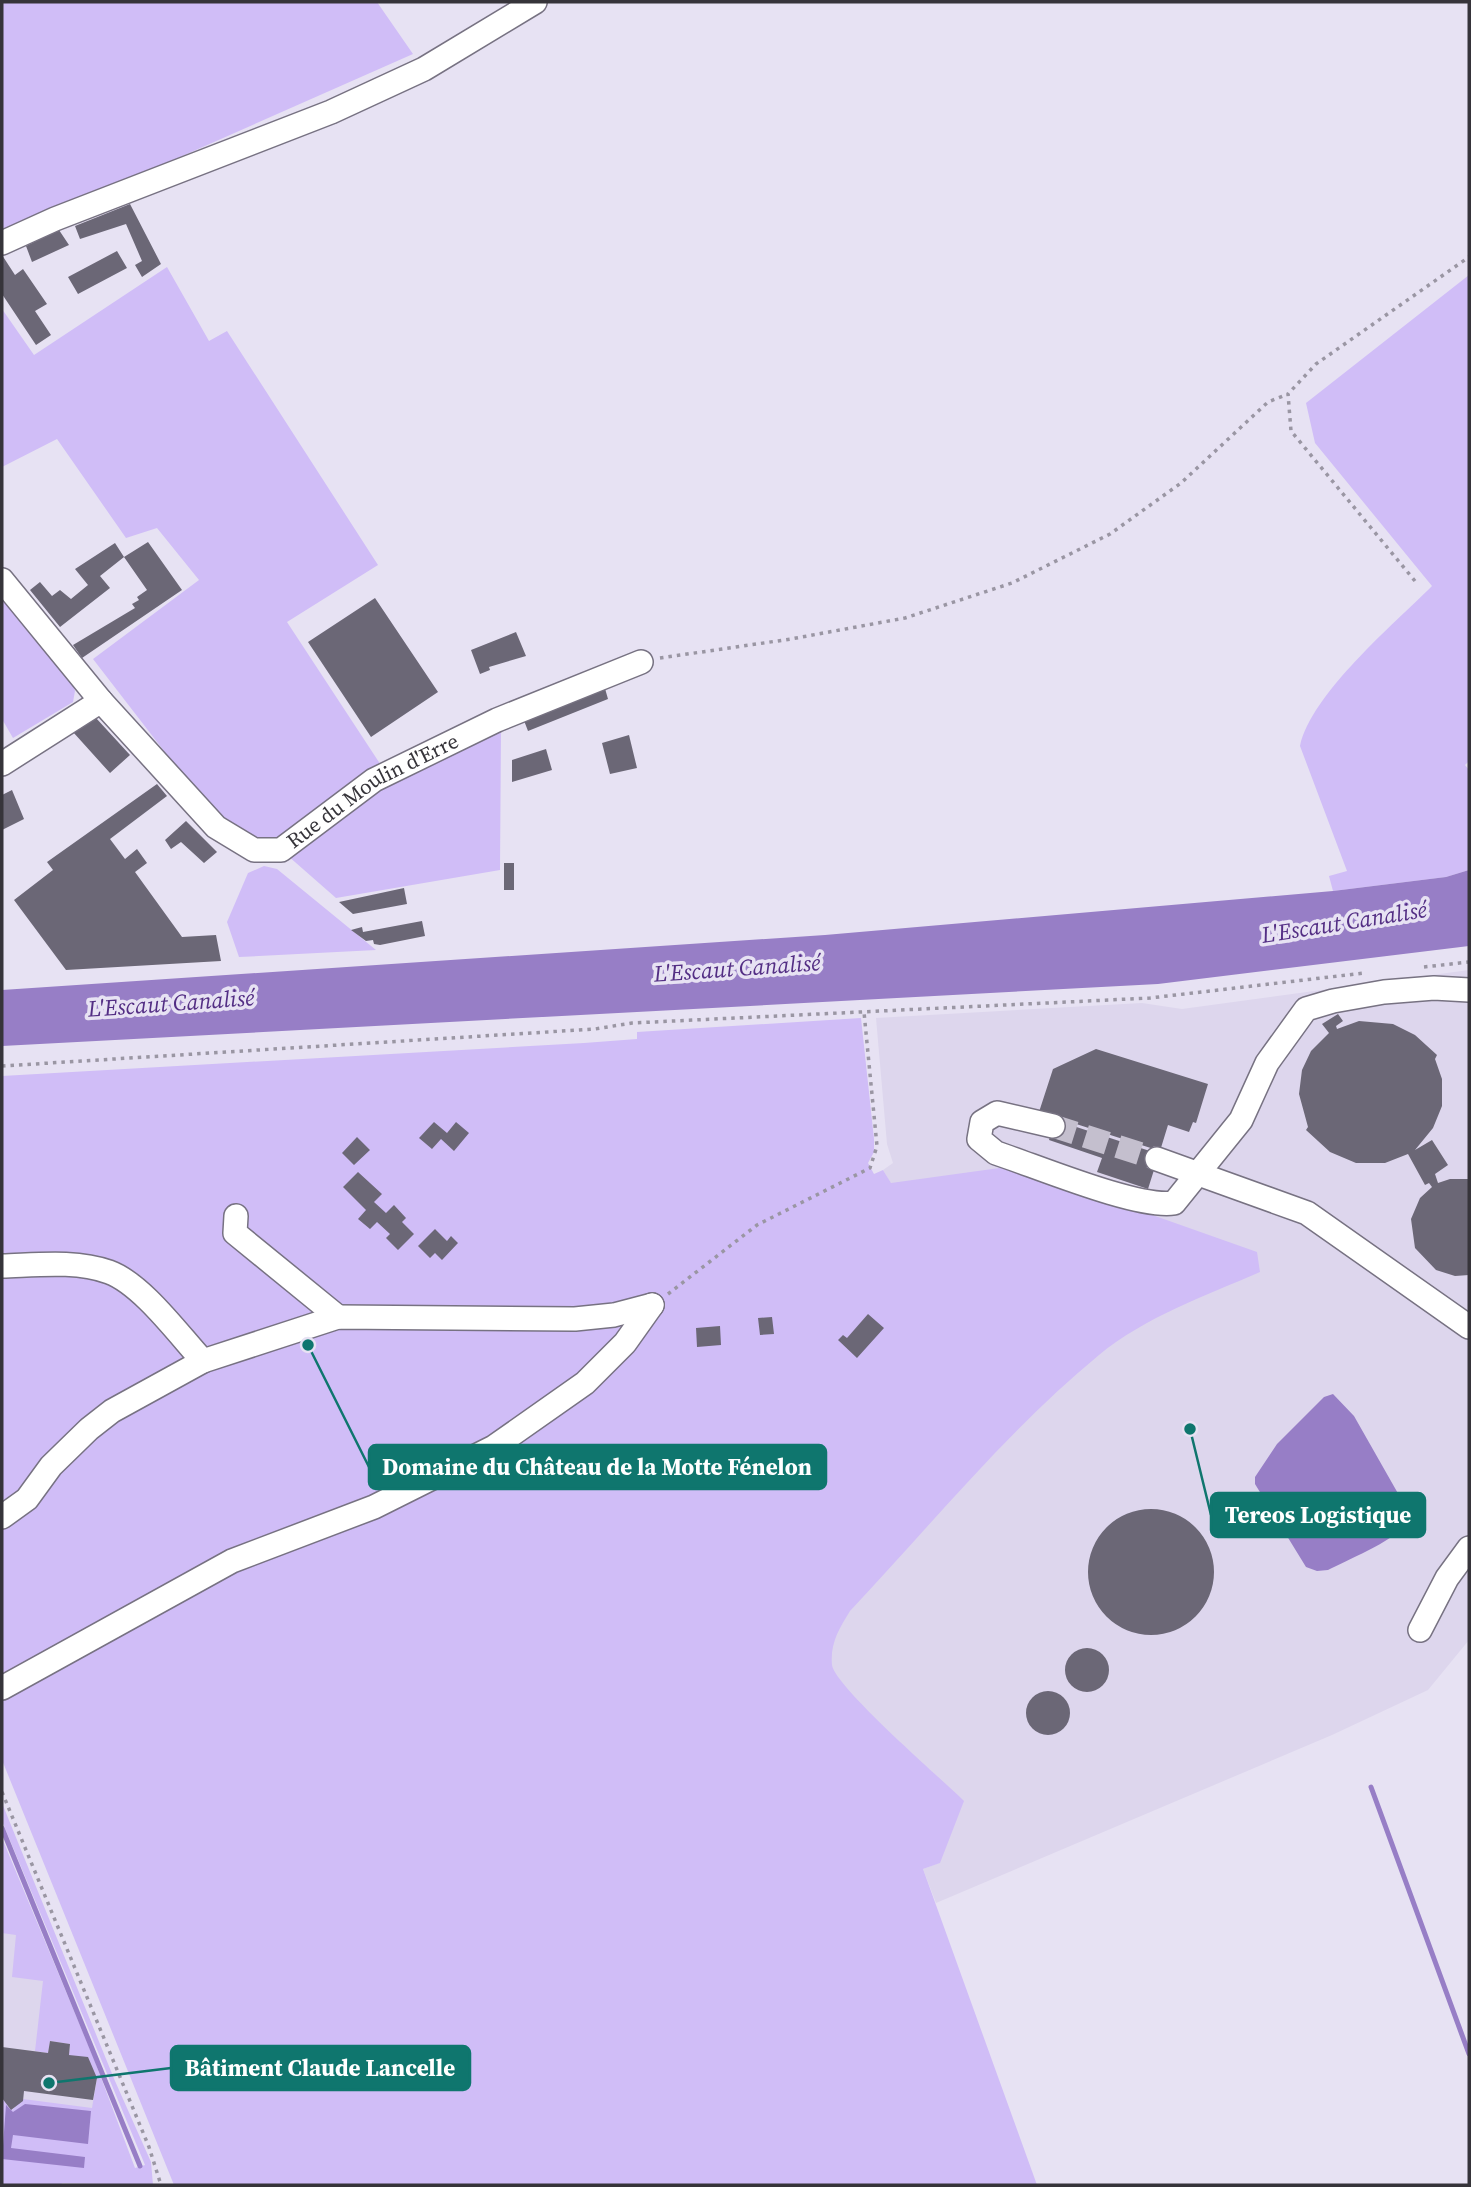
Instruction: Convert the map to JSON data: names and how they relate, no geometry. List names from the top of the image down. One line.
{"streets":{"street":["Rue du Moulin d'Erre"]},"water":["L'Escaut Canalisé"],"places":["Domaine du Château de la Motte Fénelon","Tereos Logistique","Bâtiment Claude Lancelle"]}
